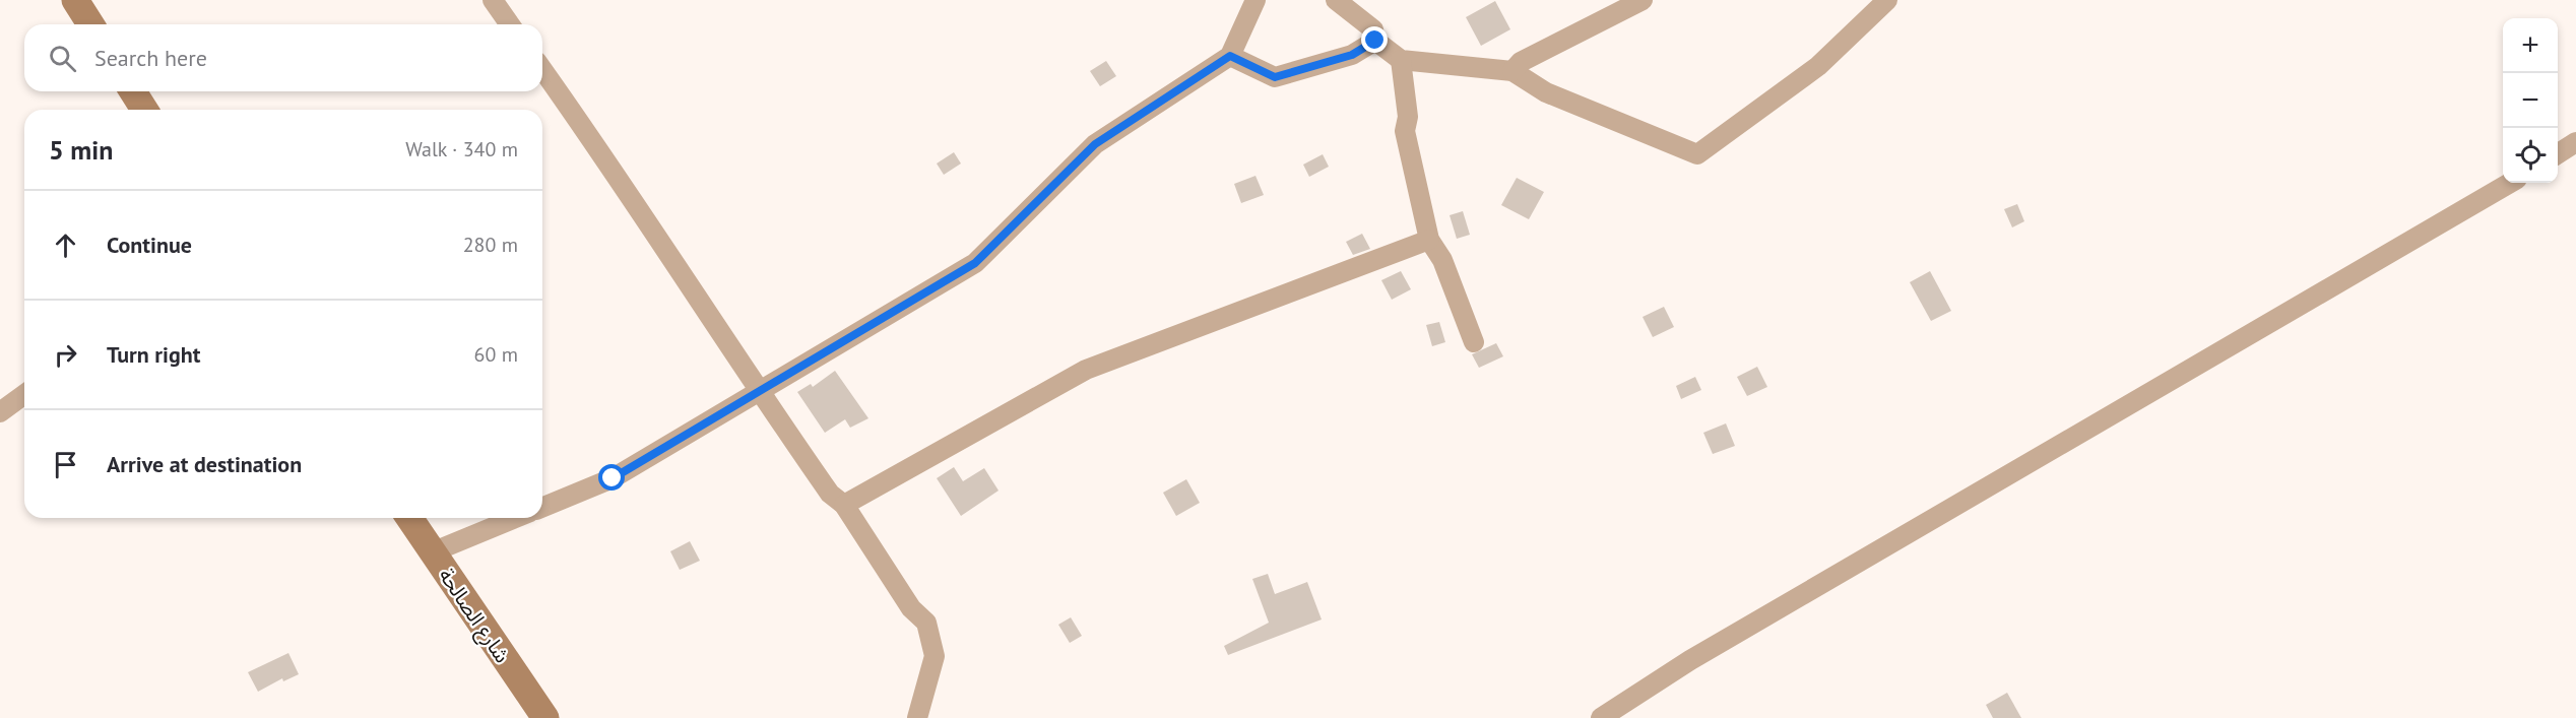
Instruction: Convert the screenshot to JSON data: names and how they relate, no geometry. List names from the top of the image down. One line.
{"streets":{"main road":["شارع الصالحة"]},"page":{"map_buttons":["+","−"],"search":"Search here","heading":["5 min","Walk · 340 m"],"list":[["Continue","280 m"],["Turn right","60 m"],"Arrive at destination"]}}
